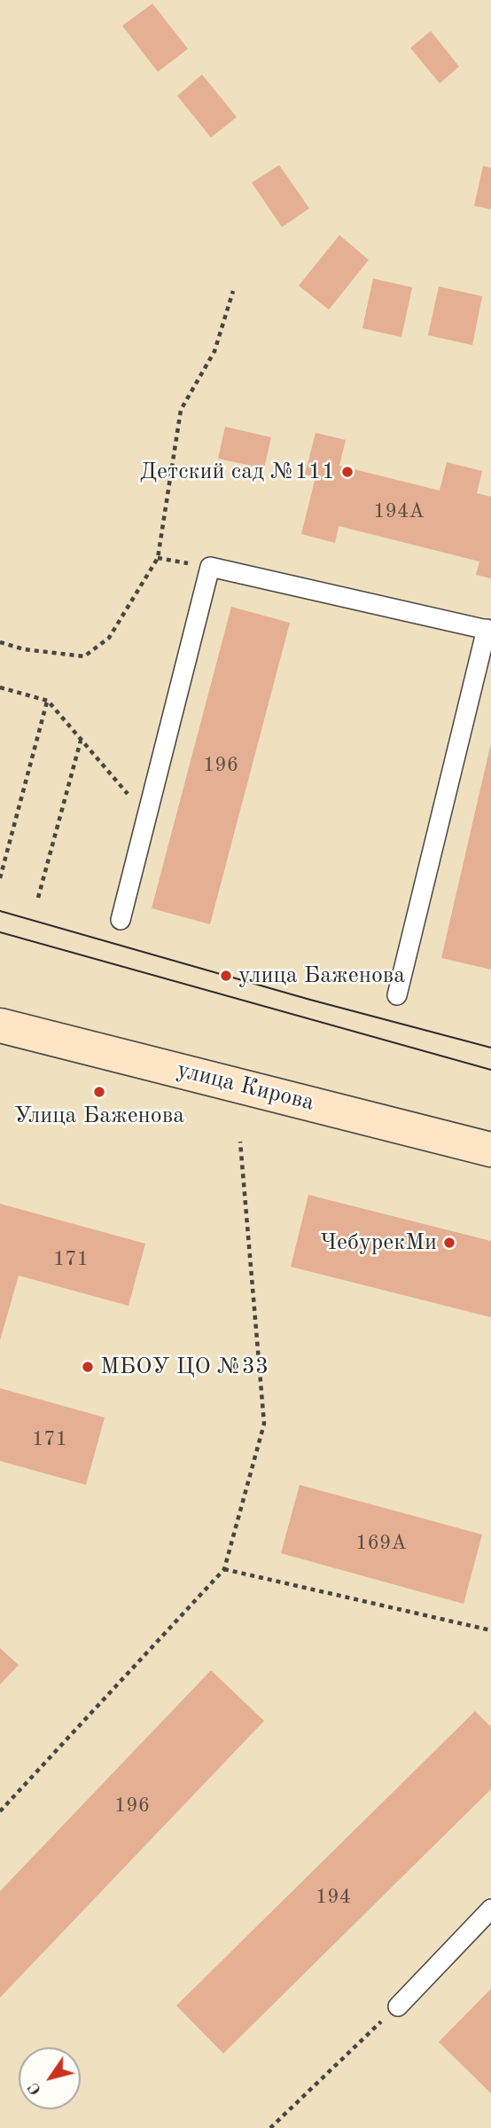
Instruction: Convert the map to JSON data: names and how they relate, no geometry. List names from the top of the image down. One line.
{"streets":{"street":["улица Кирова"]},"places":["Детский сад №111","улица Баженова","Улица Баженова","ЧебурекМи","МБОУ ЦО №33"],"house_numbers":["194А","196","171","171","169А","196","194"],"north":"bottom left"}
